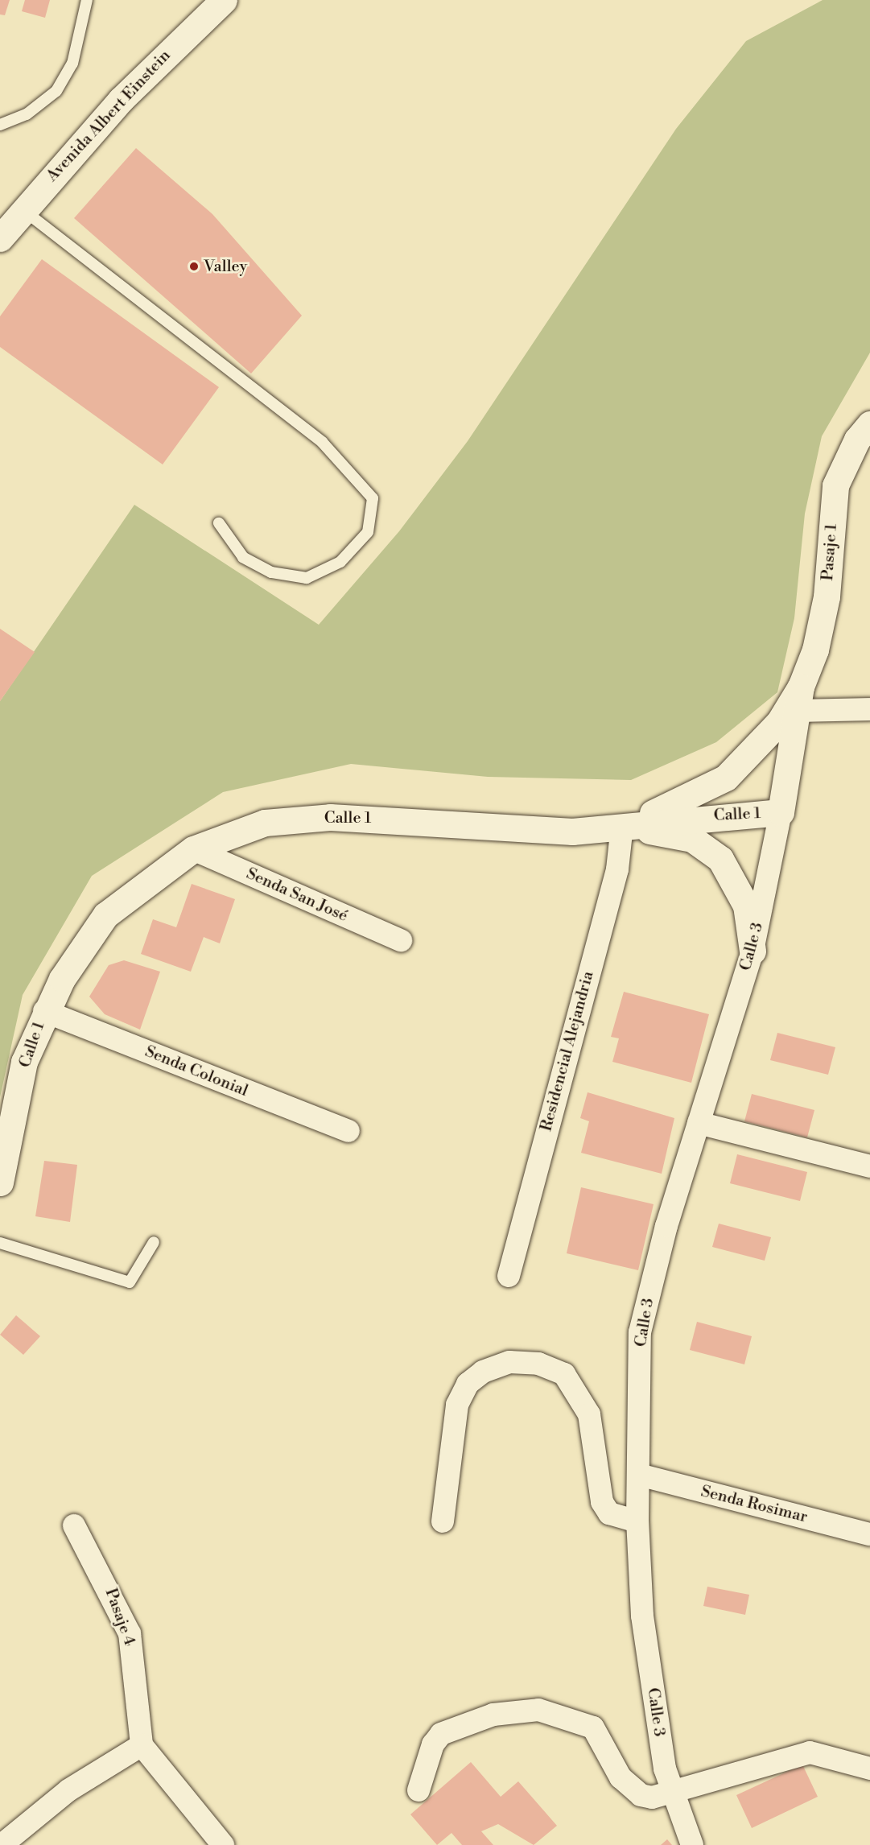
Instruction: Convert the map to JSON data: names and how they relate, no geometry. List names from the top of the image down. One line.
{"streets":{"street":["Avenida Albert Einstein","Pasaje 1","Calle 1","Senda San José","Calle 3","Residencial Alejandria","Senda Colonial","Senda Rosimar","Pasaje 4"]},"crossings":[["Pasaje 1","Calle 1"],["Calle 1","Senda San José"],["Calle 1","Calle 3"],["Calle 1","Residencial Alejandria"],["Calle 1","Senda Colonial"],["Calle 3","Senda Rosimar"]],"places":["Valley"]}
